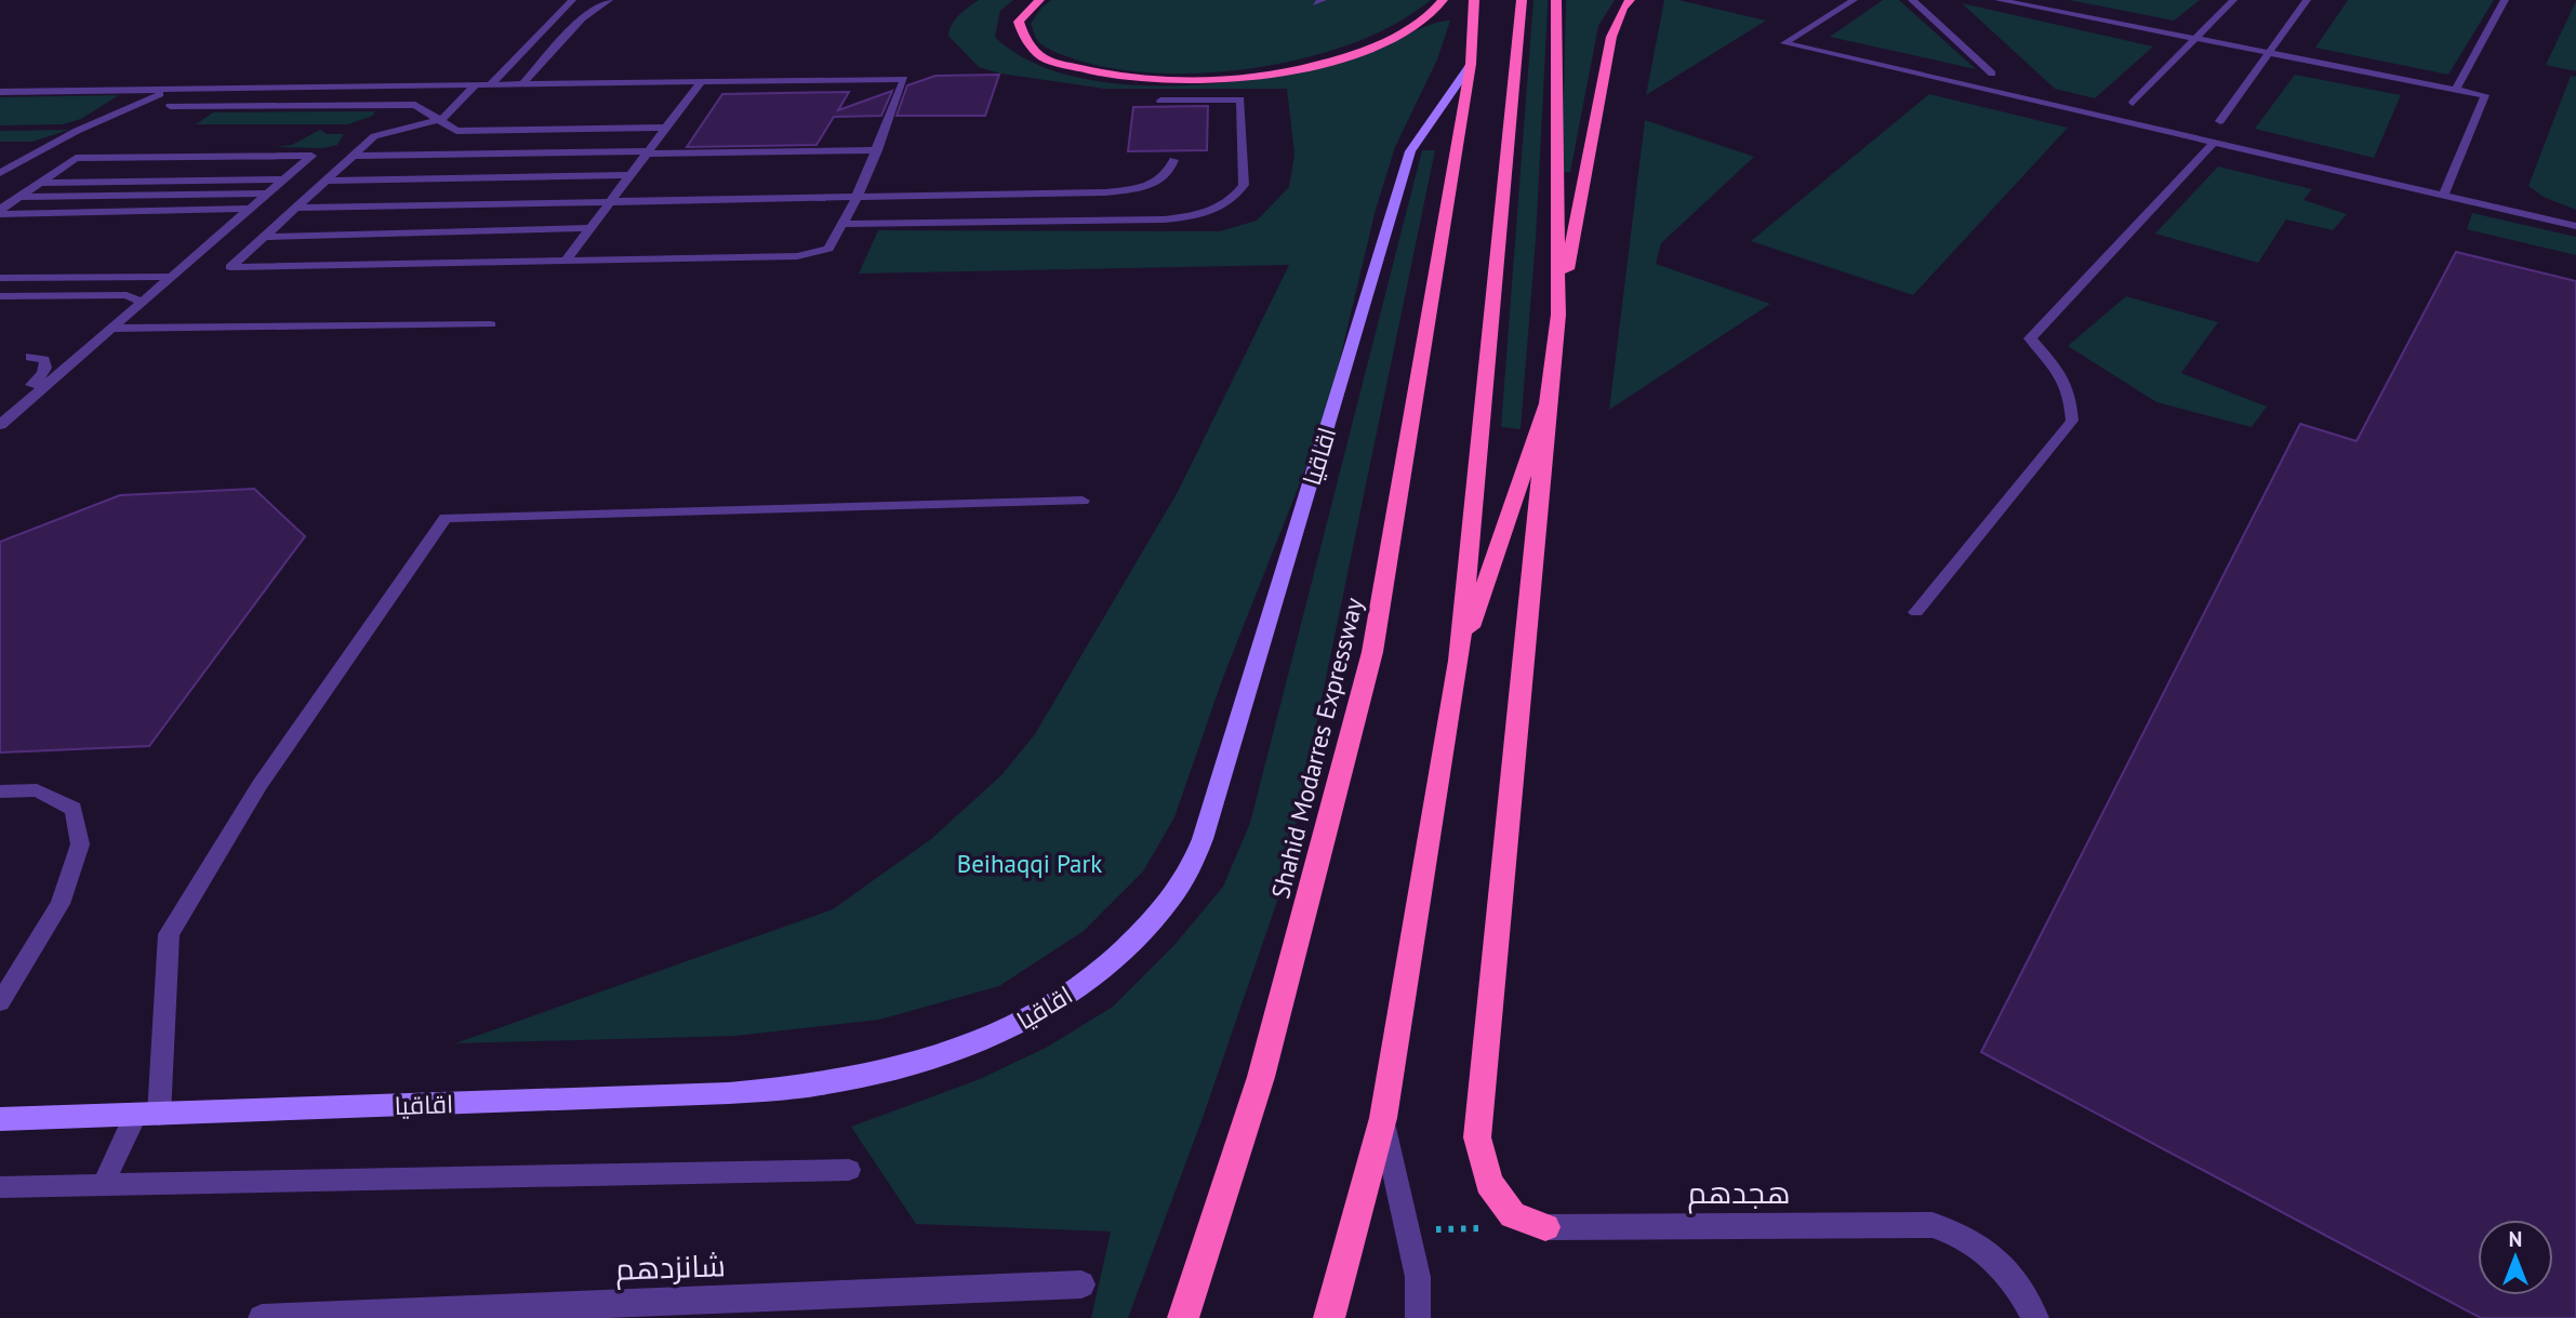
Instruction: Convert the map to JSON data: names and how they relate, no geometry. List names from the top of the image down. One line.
{"streets":{"highway":["Shahid Modarres Expressway"],"main road":["اقاقیا"],"street":["هجدهم","شانزدهم"]},"crossings":[["اقاقیا","Shahid Modarres Expressway"]],"parks":["Beihaqqi Park"],"north":"top"}
